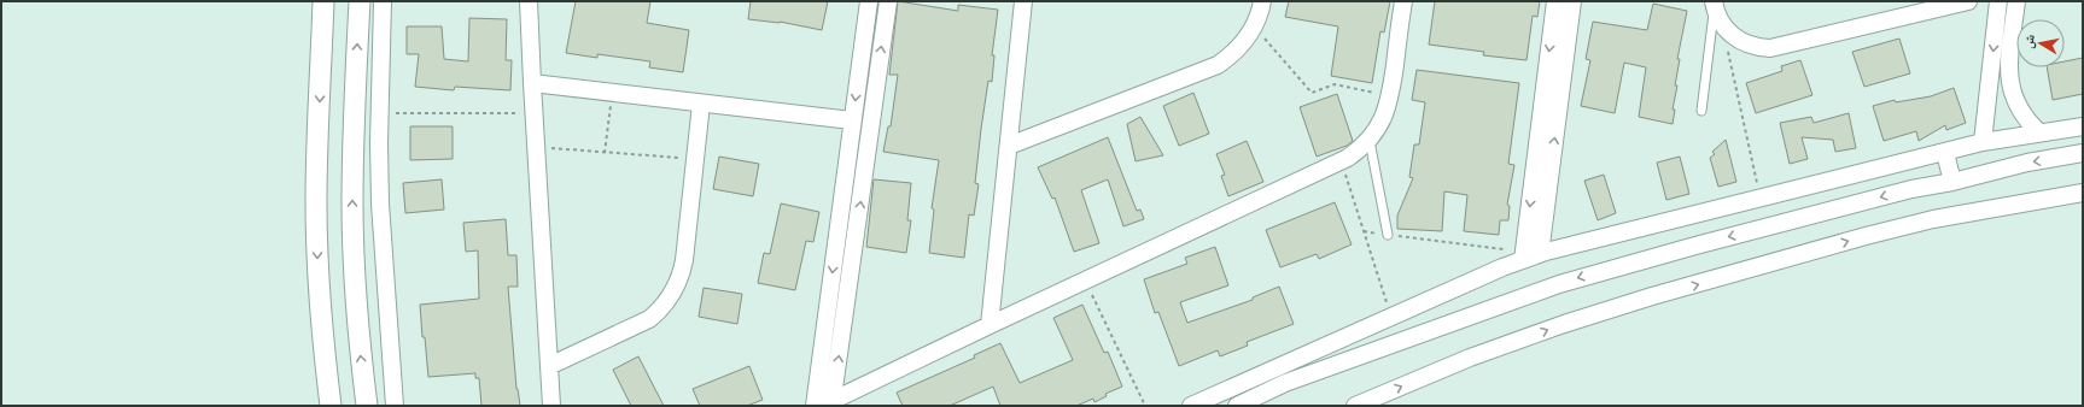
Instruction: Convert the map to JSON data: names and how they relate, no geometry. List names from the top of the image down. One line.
{"north":"left"}
